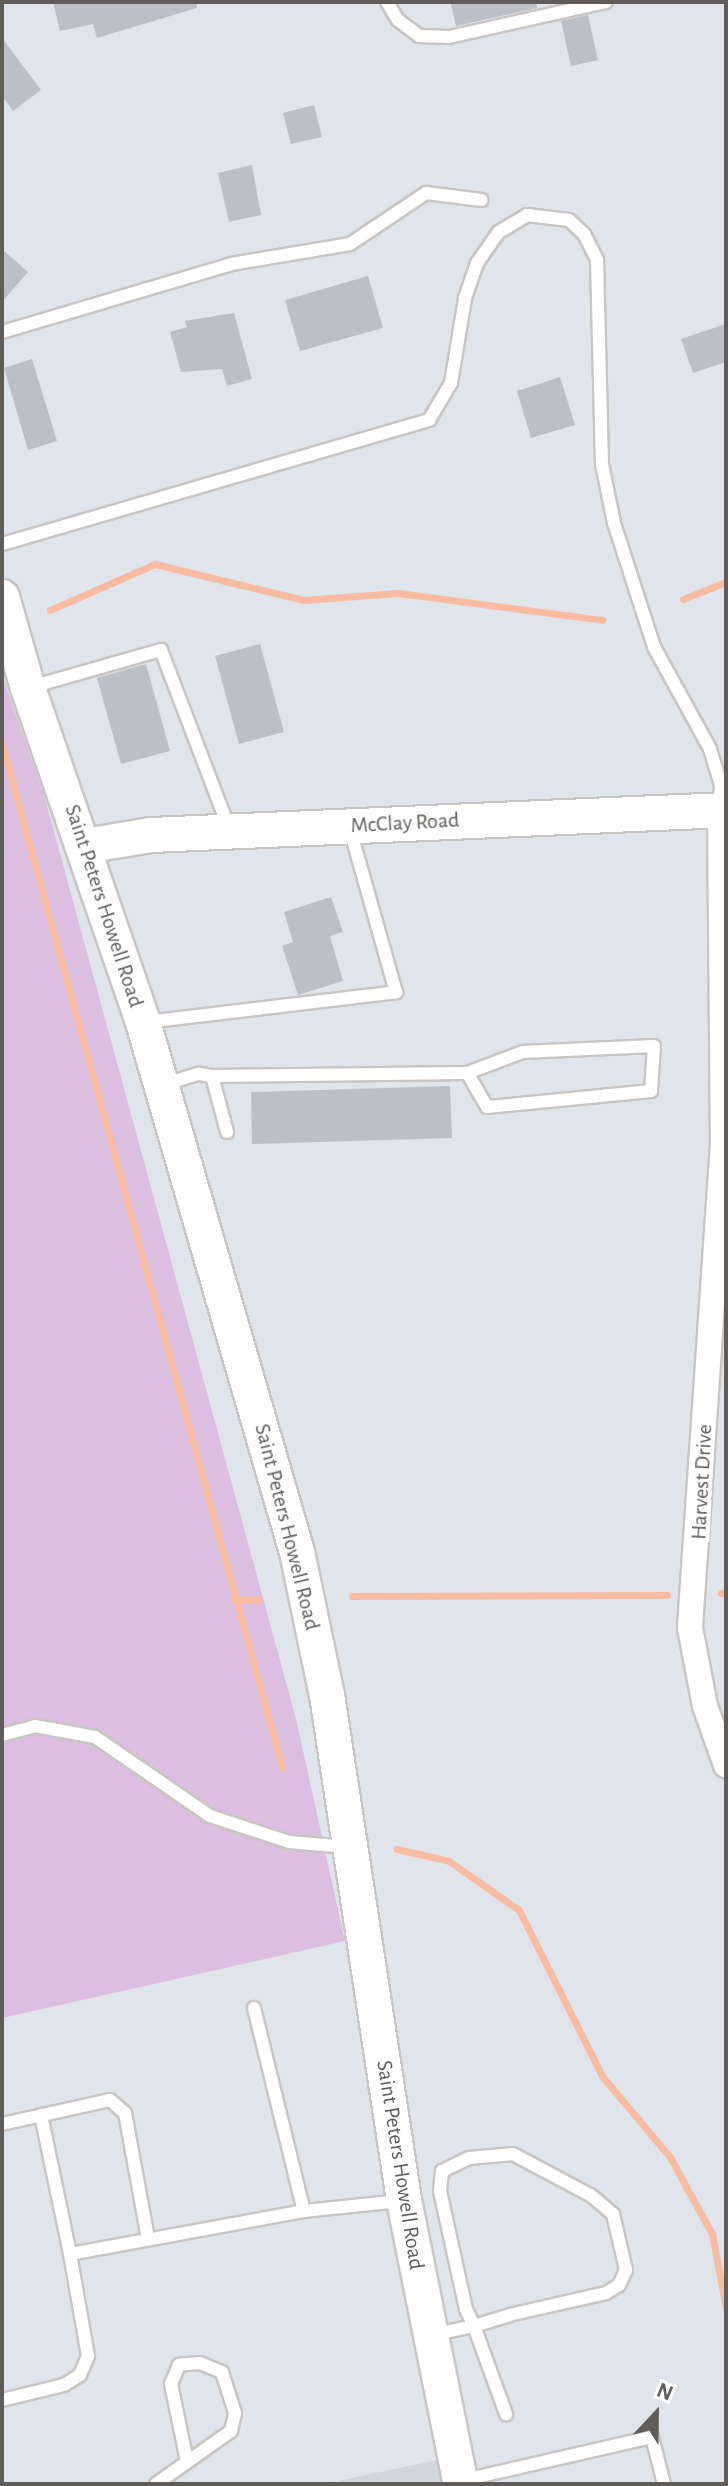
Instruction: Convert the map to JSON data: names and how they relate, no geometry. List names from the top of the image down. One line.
{"streets":{"main road":["McClay Road","Saint Peters Howell Road"],"street":["Harvest Drive"]},"crossings":[["McClay Road","Saint Peters Howell Road"],["McClay Road","Harvest Drive"]],"north":"top"}
